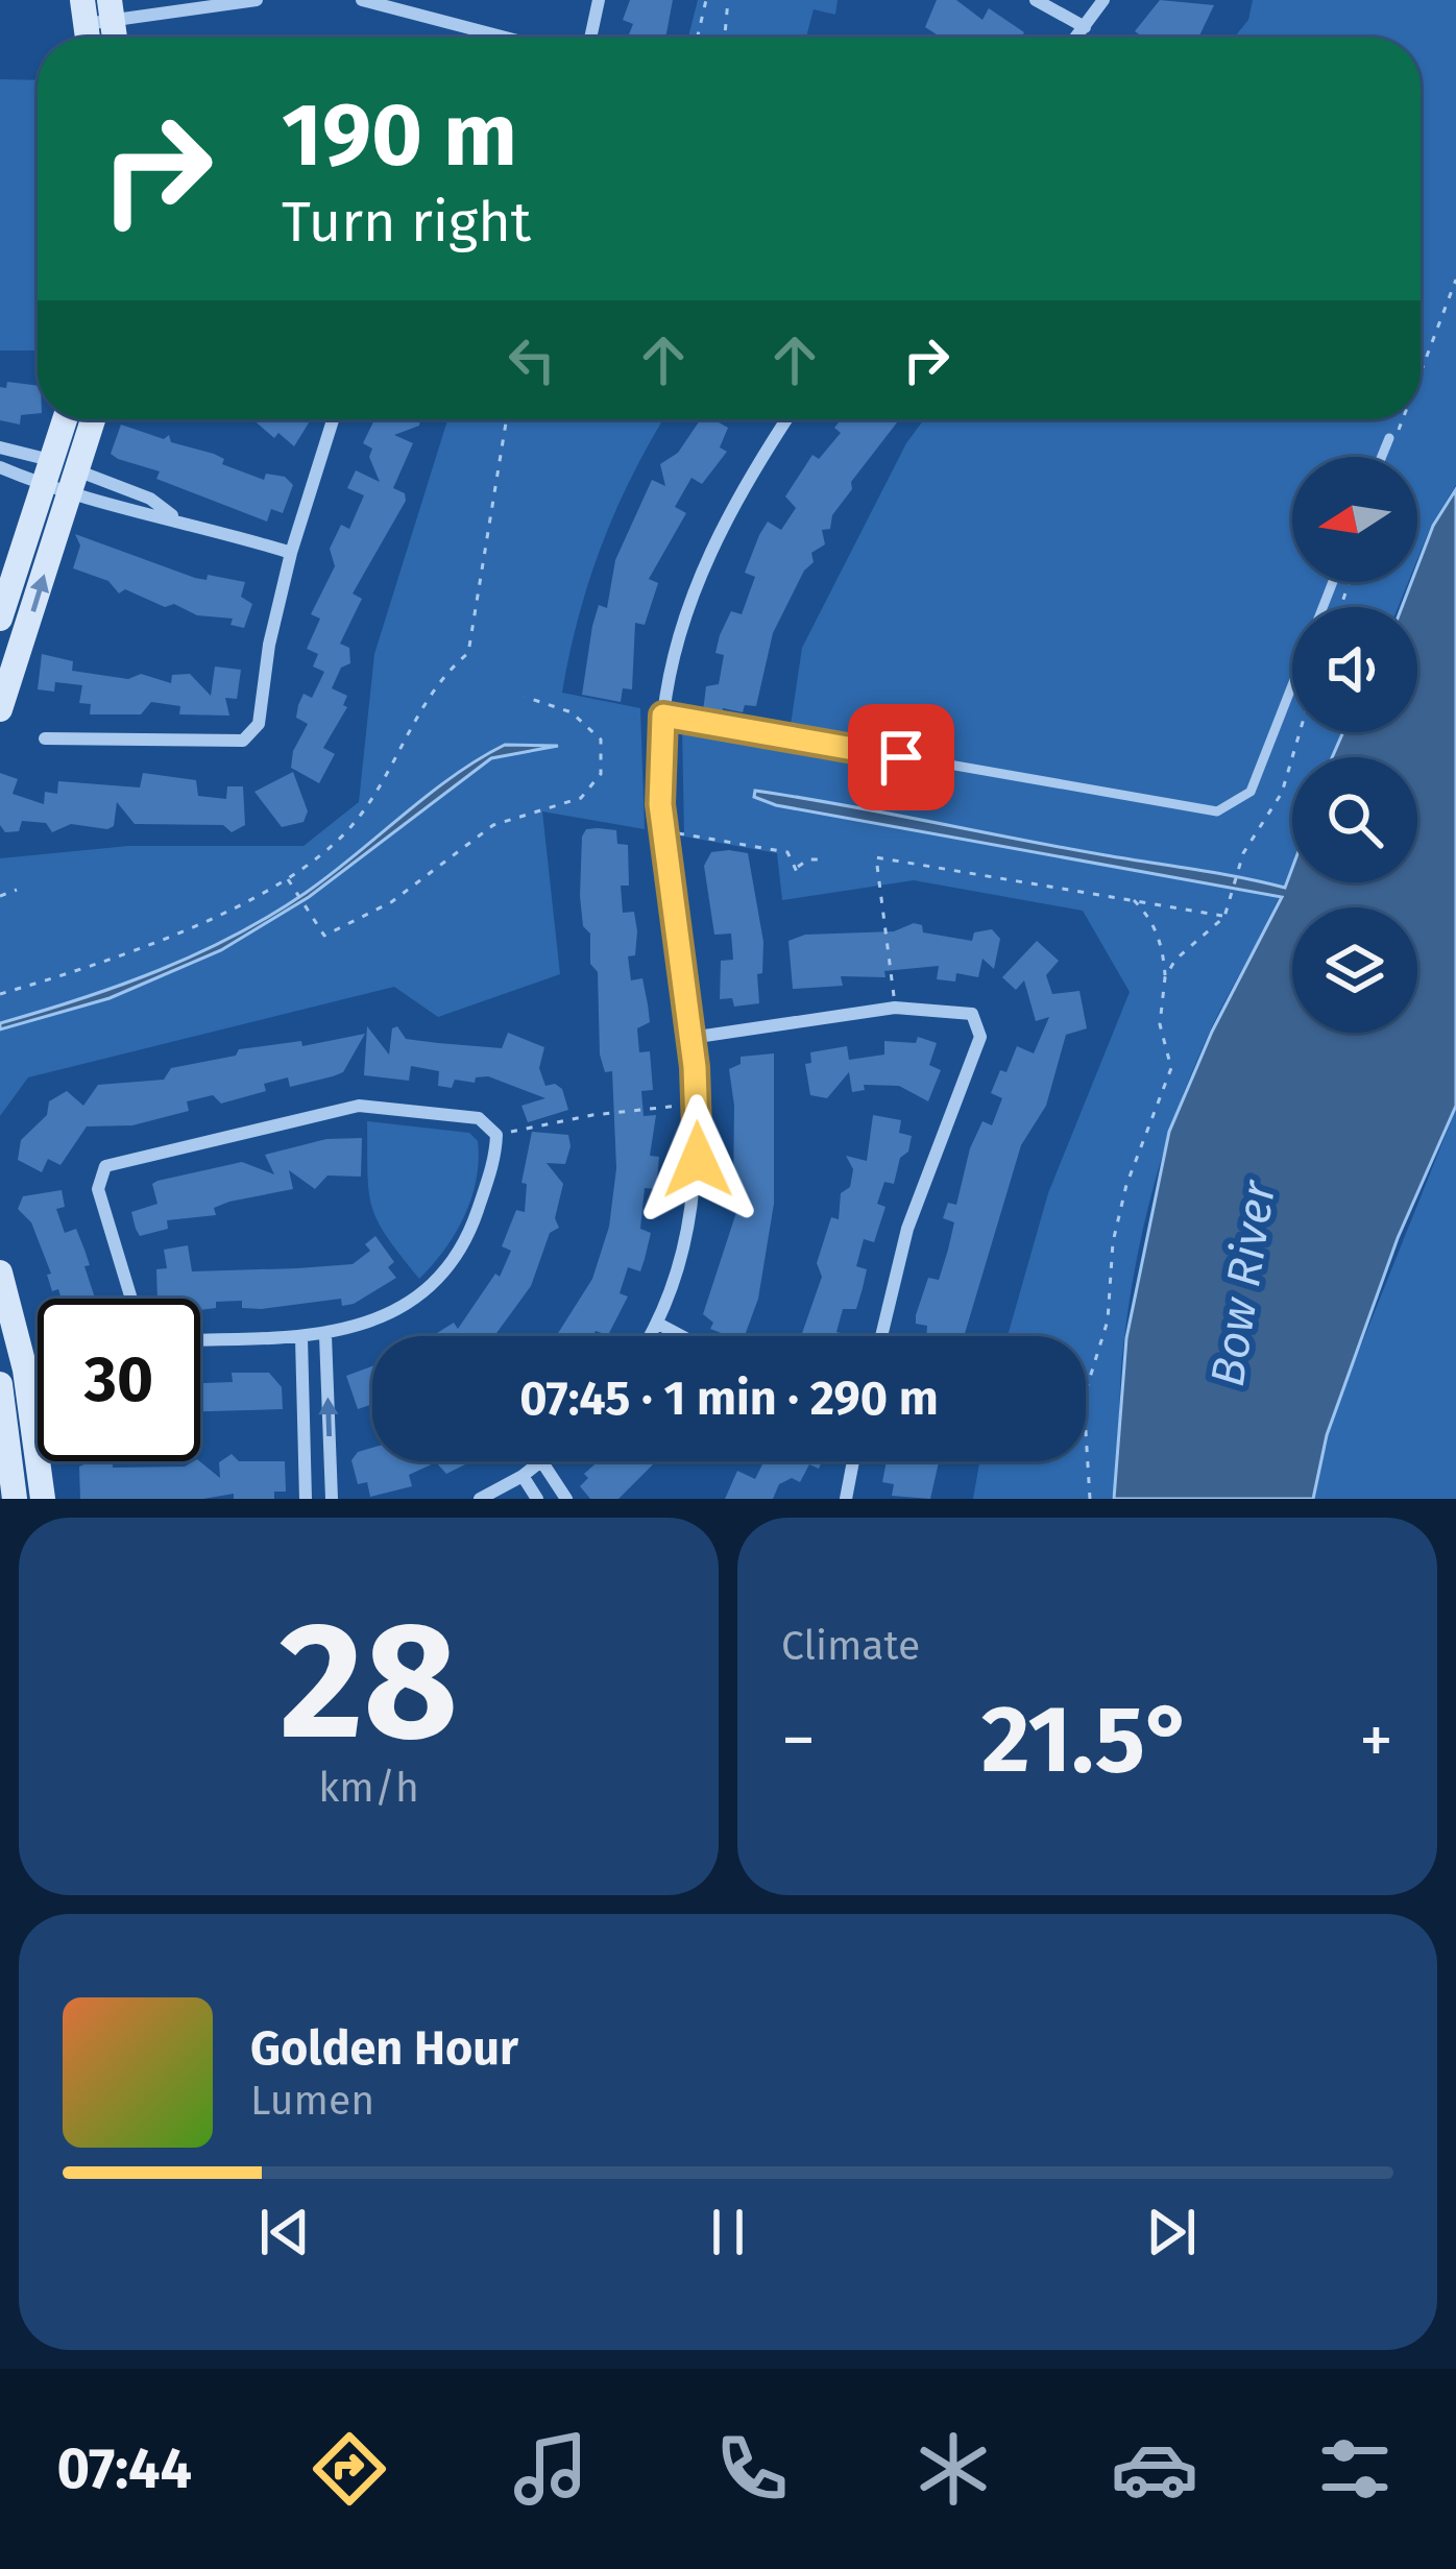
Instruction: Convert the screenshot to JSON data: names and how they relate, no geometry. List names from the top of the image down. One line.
{"water":["Bow River"],"north":"left","page":{"turn":["190 m","Turn right"],"limit":"30","trip":"07:45 · 1 min · 290 m","tile":[["28","km/h"],"Climate"],"heat":["−","21.5°","+"],"song":["Golden Hour","Lumen"],"tabs":"07:44"}}
